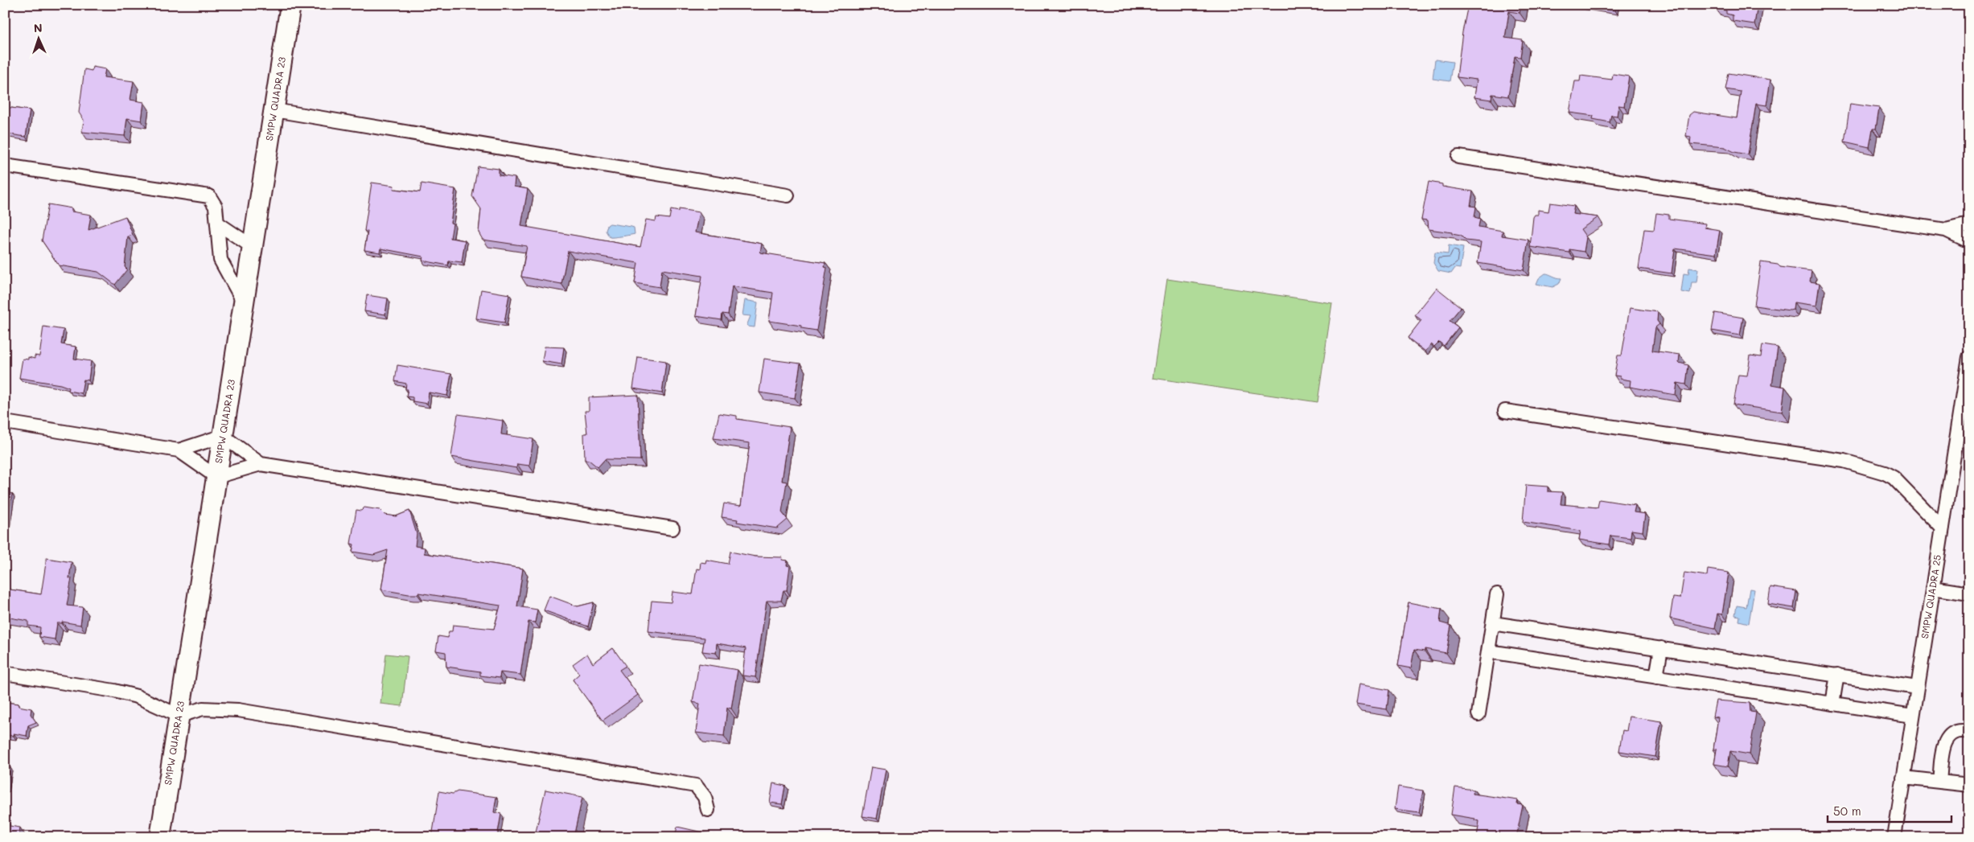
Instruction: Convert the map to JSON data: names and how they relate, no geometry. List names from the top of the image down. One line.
{"streets":{"street":["SMPW QUADRA 23","SMPW QUADRA 25"]},"scale_bar":"50 m","north":"top"}
